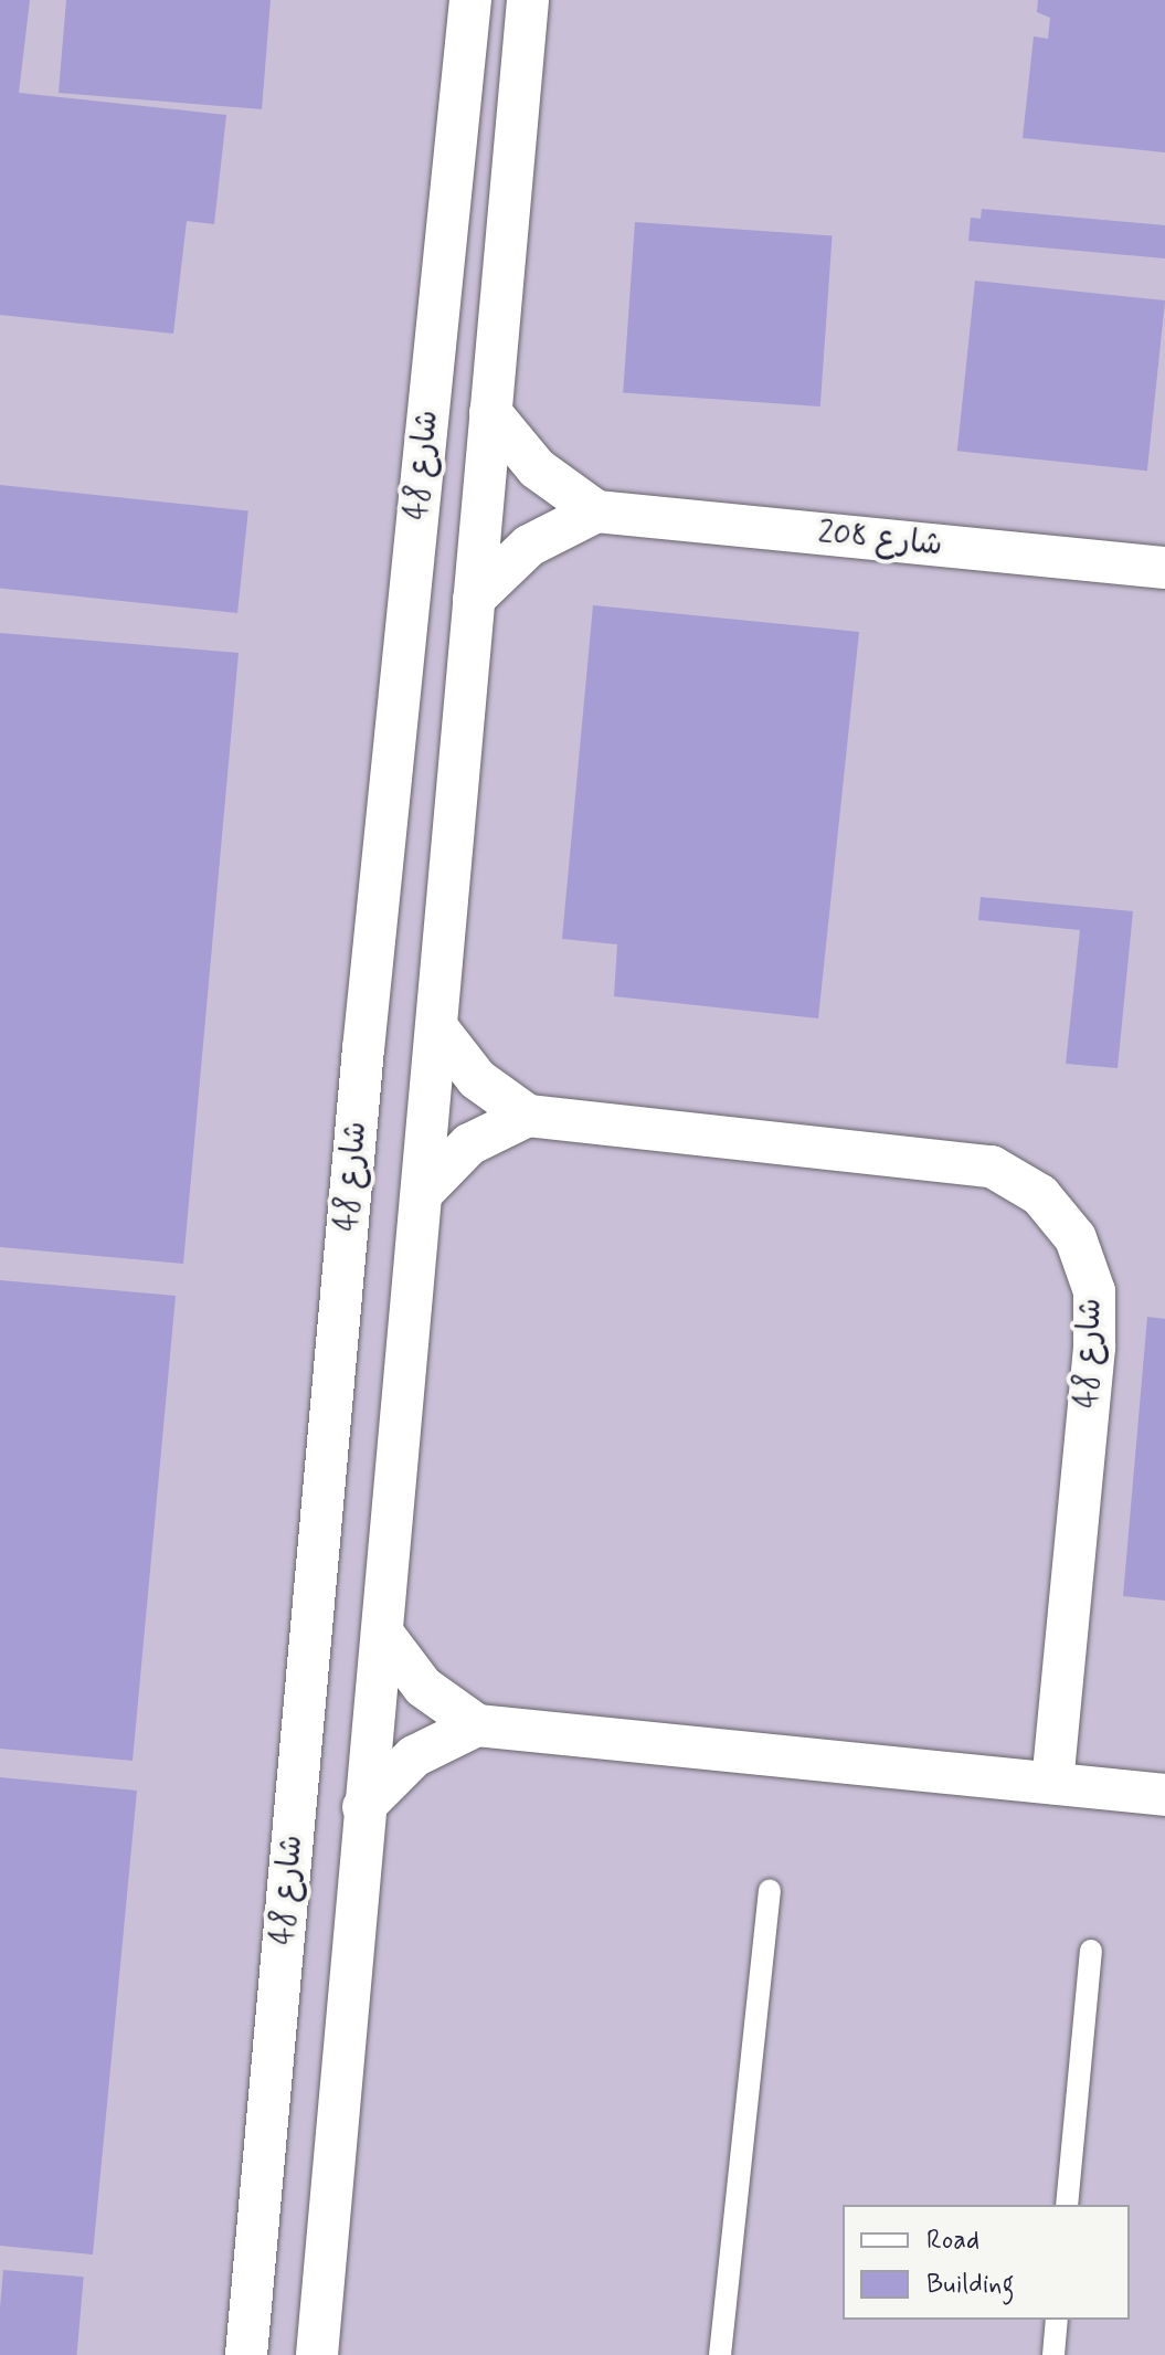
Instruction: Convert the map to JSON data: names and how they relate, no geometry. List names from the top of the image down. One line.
{"streets":{"street":["شارع 48","شارع 208"]},"legend":["Road","Building"]}
